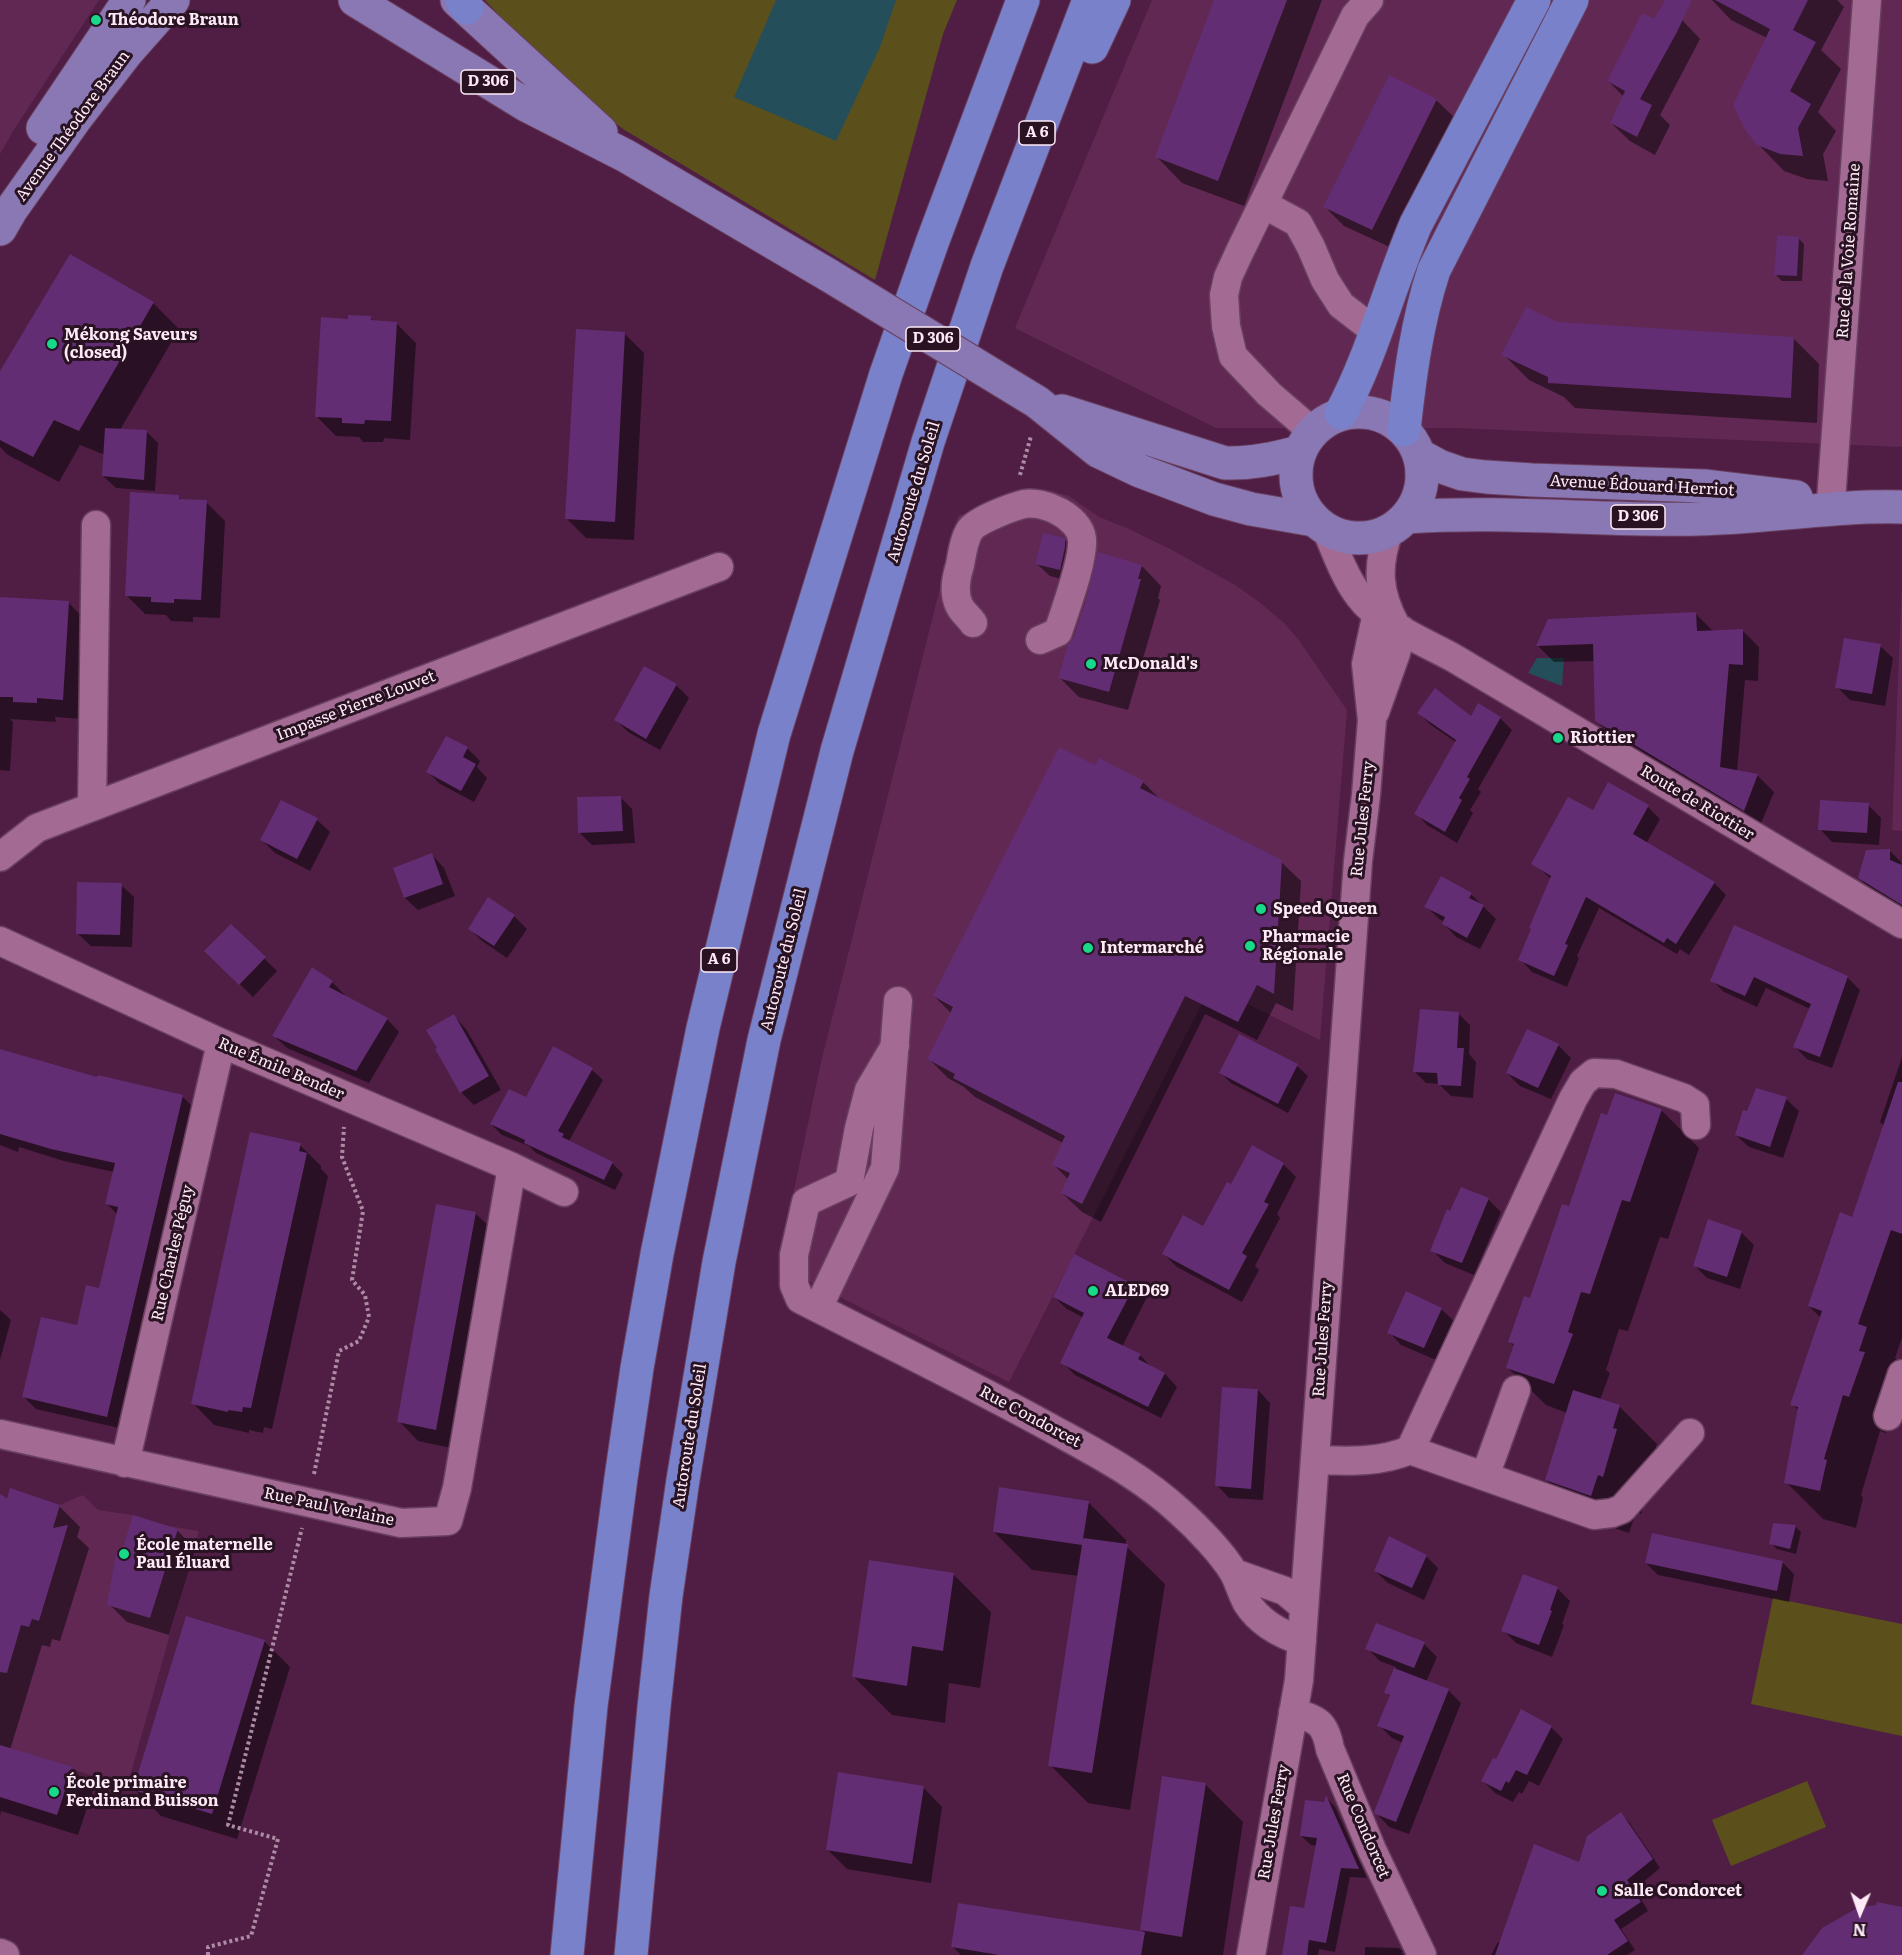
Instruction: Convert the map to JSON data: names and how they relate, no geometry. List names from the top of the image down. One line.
{"streets":{"highway":["A 6","Autoroute du Soleil"],"main road":["D 306","Avenue Théodore Braun","Avenue Édouard Herriot"],"street":["Rue de la Voie Romaine","Impasse Pierre Louvet","Route de Riottier","Rue Jules Ferry","Rue Émile Bender","Rue Charles Péguy","Rue Condorcet","Rue Paul Verlaine"]},"crossings":[["D 306","Avenue Édouard Herriot"],["D 306","Route de Riottier"],["Rue de la Voie Romaine","Avenue Édouard Herriot"],["Avenue Édouard Herriot","Route de Riottier"],["Route de Riottier","Rue Jules Ferry"],["Rue Jules Ferry","Rue Condorcet"],["Rue Émile Bender","Rue Charles Péguy"],["Rue Émile Bender","Rue Paul Verlaine"],["Rue Charles Péguy","Rue Paul Verlaine"]],"places":["Théodore Braun","Mékong Saveurs (closed)","McDonald's","Riottier","Speed Queen","Pharmacie Régionale","Intermarché","ALED69","École maternelle Paul Éluard","École primaire Ferdinand Buisson","Salle Condorcet"],"north":"bottom"}
